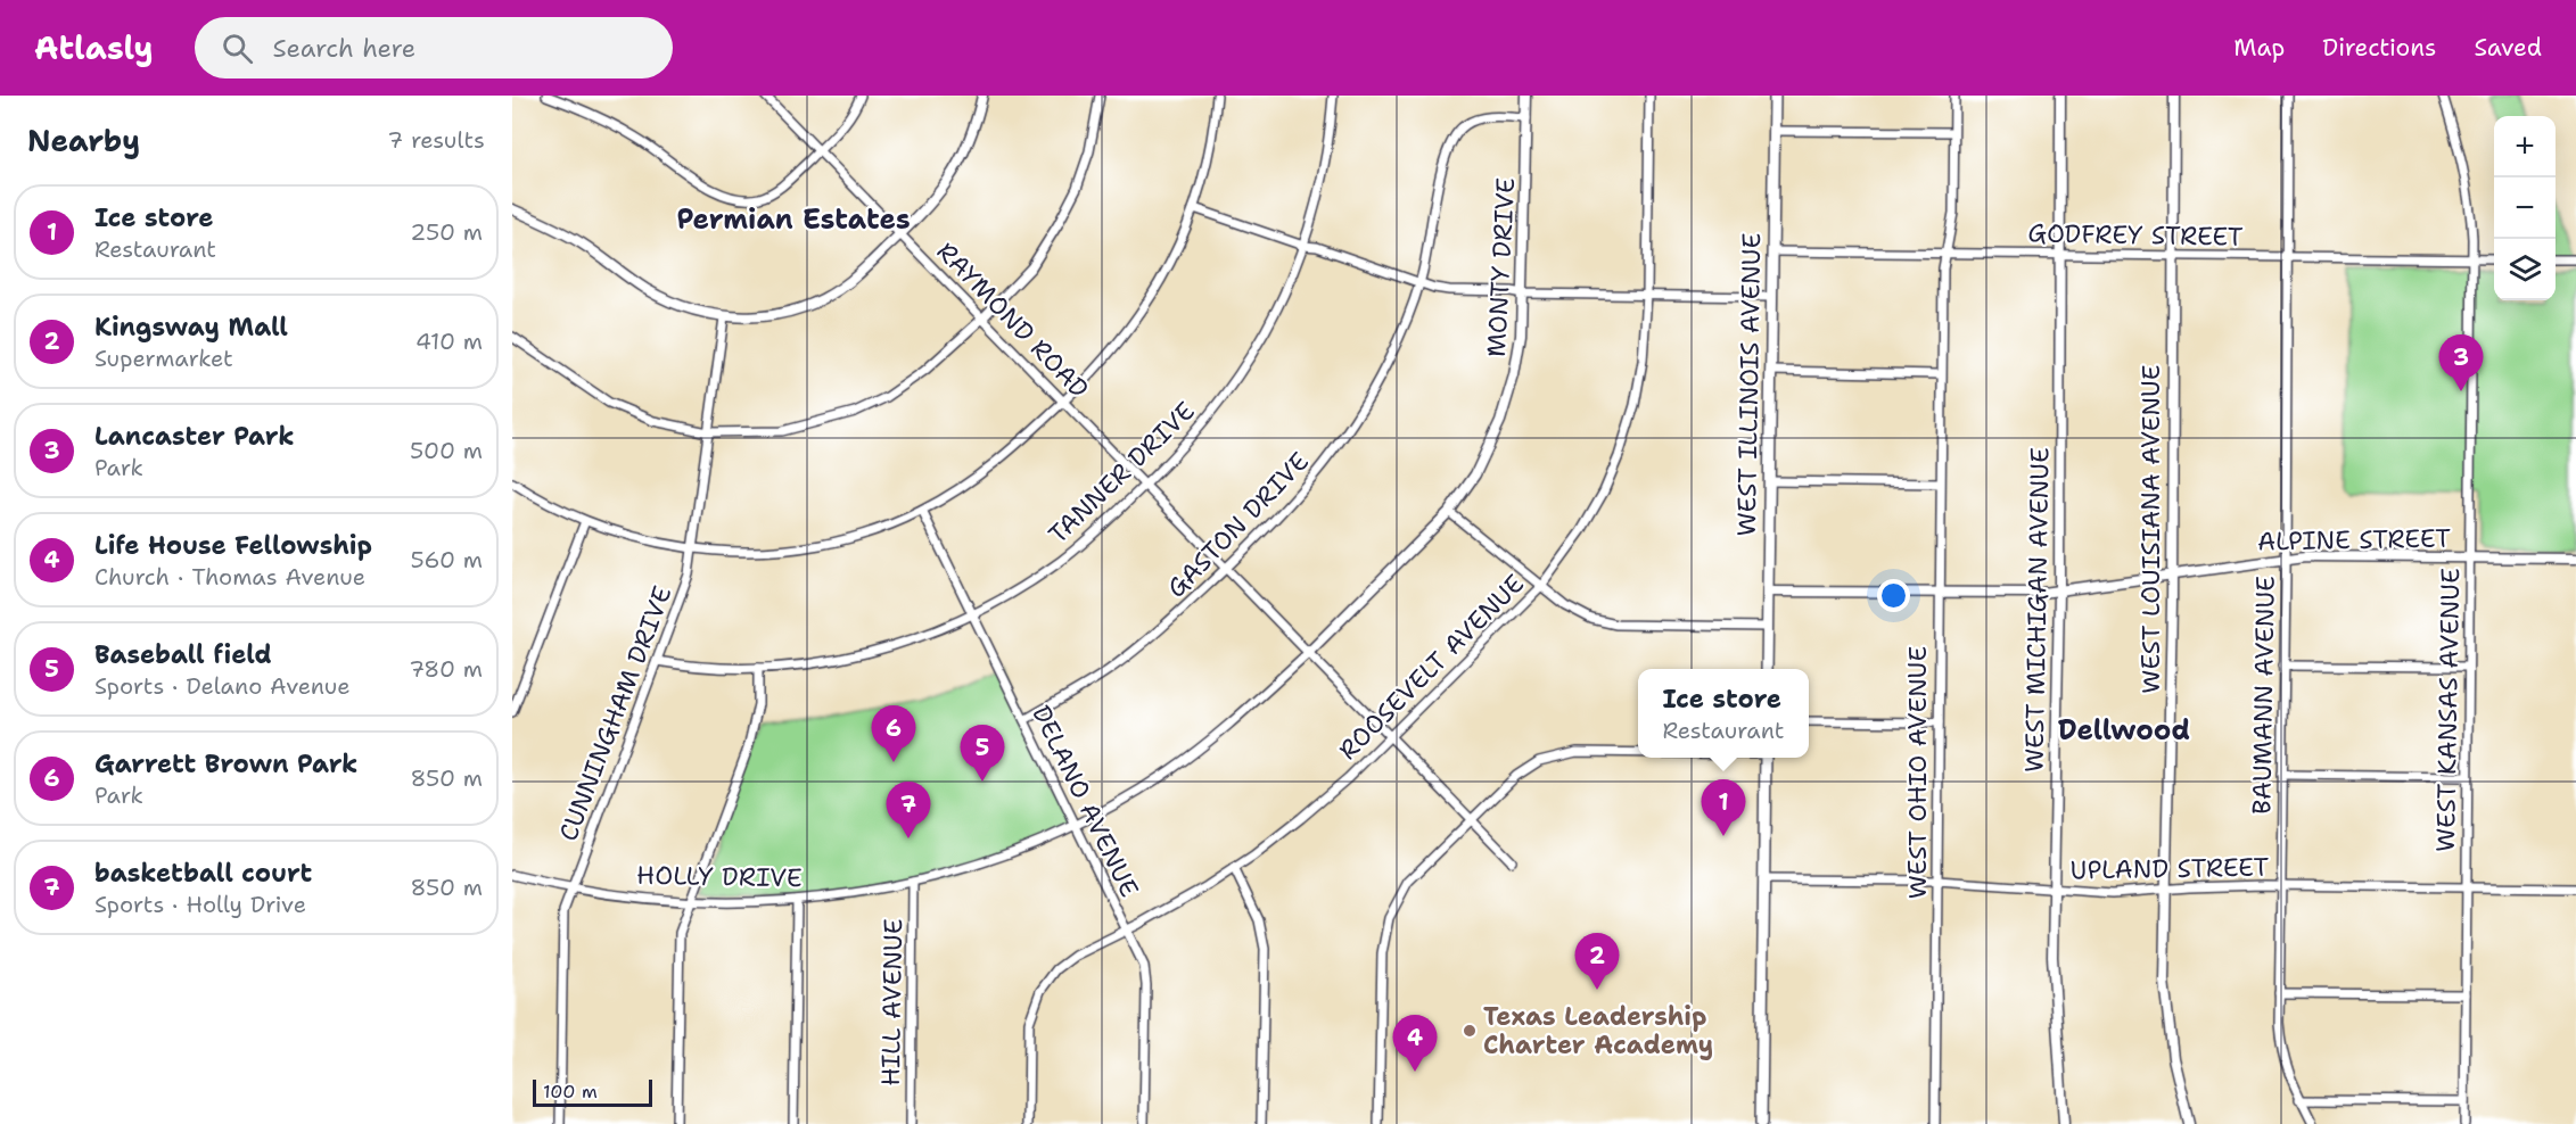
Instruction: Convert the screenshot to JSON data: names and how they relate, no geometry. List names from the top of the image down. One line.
{"streets":{"main road":["WEST ILLINOIS AVENUE"],"street":["GODFREY STREET","MONTY DRIVE","RAYMOND ROAD","TANNER DRIVE","GASTON DRIVE","WEST LOUISIANA AVENUE","ALPINE STREET","WEST MICHIGAN AVENUE","ROOSEVELT AVENUE","BAUMANN AVENUE","WEST KANSAS AVENUE","CUNNINGHAM DRIVE","WEST OHIO AVENUE","DELANO AVENUE","UPLAND STREET","HOLLY DRIVE","HILL AVENUE"]},"crossings":[["GODFREY STREET","WEST ILLINOIS AVENUE"],["GODFREY STREET","WEST LOUISIANA AVENUE"],["GODFREY STREET","WEST MICHIGAN AVENUE"],["GODFREY STREET","BAUMANN AVENUE"],["GODFREY STREET","WEST KANSAS AVENUE"],["GODFREY STREET","WEST OHIO AVENUE"],["MONTY DRIVE","RAYMOND ROAD"],["MONTY DRIVE","GASTON DRIVE"],["MONTY DRIVE","HOLLY DRIVE"],["RAYMOND ROAD","TANNER DRIVE"],["RAYMOND ROAD","GASTON DRIVE"],["RAYMOND ROAD","ROOSEVELT AVENUE"],["RAYMOND ROAD","HOLLY DRIVE"],["WEST ILLINOIS AVENUE","ALPINE STREET"],["TANNER DRIVE","CUNNINGHAM DRIVE"],["TANNER DRIVE","DELANO AVENUE"],["GASTON DRIVE","DELANO AVENUE"],["WEST LOUISIANA AVENUE","ALPINE STREET"],["WEST LOUISIANA AVENUE","UPLAND STREET"],["ALPINE STREET","WEST MICHIGAN AVENUE"],["ALPINE STREET","BAUMANN AVENUE"],["ALPINE STREET","WEST KANSAS AVENUE"],["ALPINE STREET","WEST OHIO AVENUE"],["WEST MICHIGAN AVENUE","UPLAND STREET"],["ROOSEVELT AVENUE","DELANO AVENUE"],["BAUMANN AVENUE","UPLAND STREET"],["WEST KANSAS AVENUE","UPLAND STREET"],["CUNNINGHAM DRIVE","HOLLY DRIVE"],["WEST OHIO AVENUE","UPLAND STREET"],["DELANO AVENUE","HOLLY DRIVE"],["HOLLY DRIVE","HILL AVENUE"]],"districts":["Permian Estates","Dellwood"],"places":["Texas Leadership Charter Academy"],"scale_bar":"100 m","page":{"header":"Atlasly","search":"Search here","nav":["Map","Directions","Saved"],"heading":["Nearby","7 results"],"map_buttons":["+","−"],"list":[{"mark":"1","name":"Ice store","note":"Restaurant","value":"250 m"},{"mark":"2","name":"Kingsway Mall","note":"Supermarket","value":"410 m"},{"mark":"3","name":"Lancaster Park","note":"Park","value":"500 m"},{"mark":"4","name":"Life House Fellowship","note":"Church · Thomas Avenue","value":"560 m"},{"mark":"5","name":"Baseball field","note":"Sports · Delano Avenue","value":"780 m"},{"mark":"6","name":"Garrett Brown Park","note":"Park","value":"850 m"},{"mark":"7","name":"basketball court","note":"Sports · Holly Drive","value":"850 m"}],"pins":["3","6","5","1","7","2","4"],"popup":["Ice store","Restaurant"],"scale":"100 m"}}
